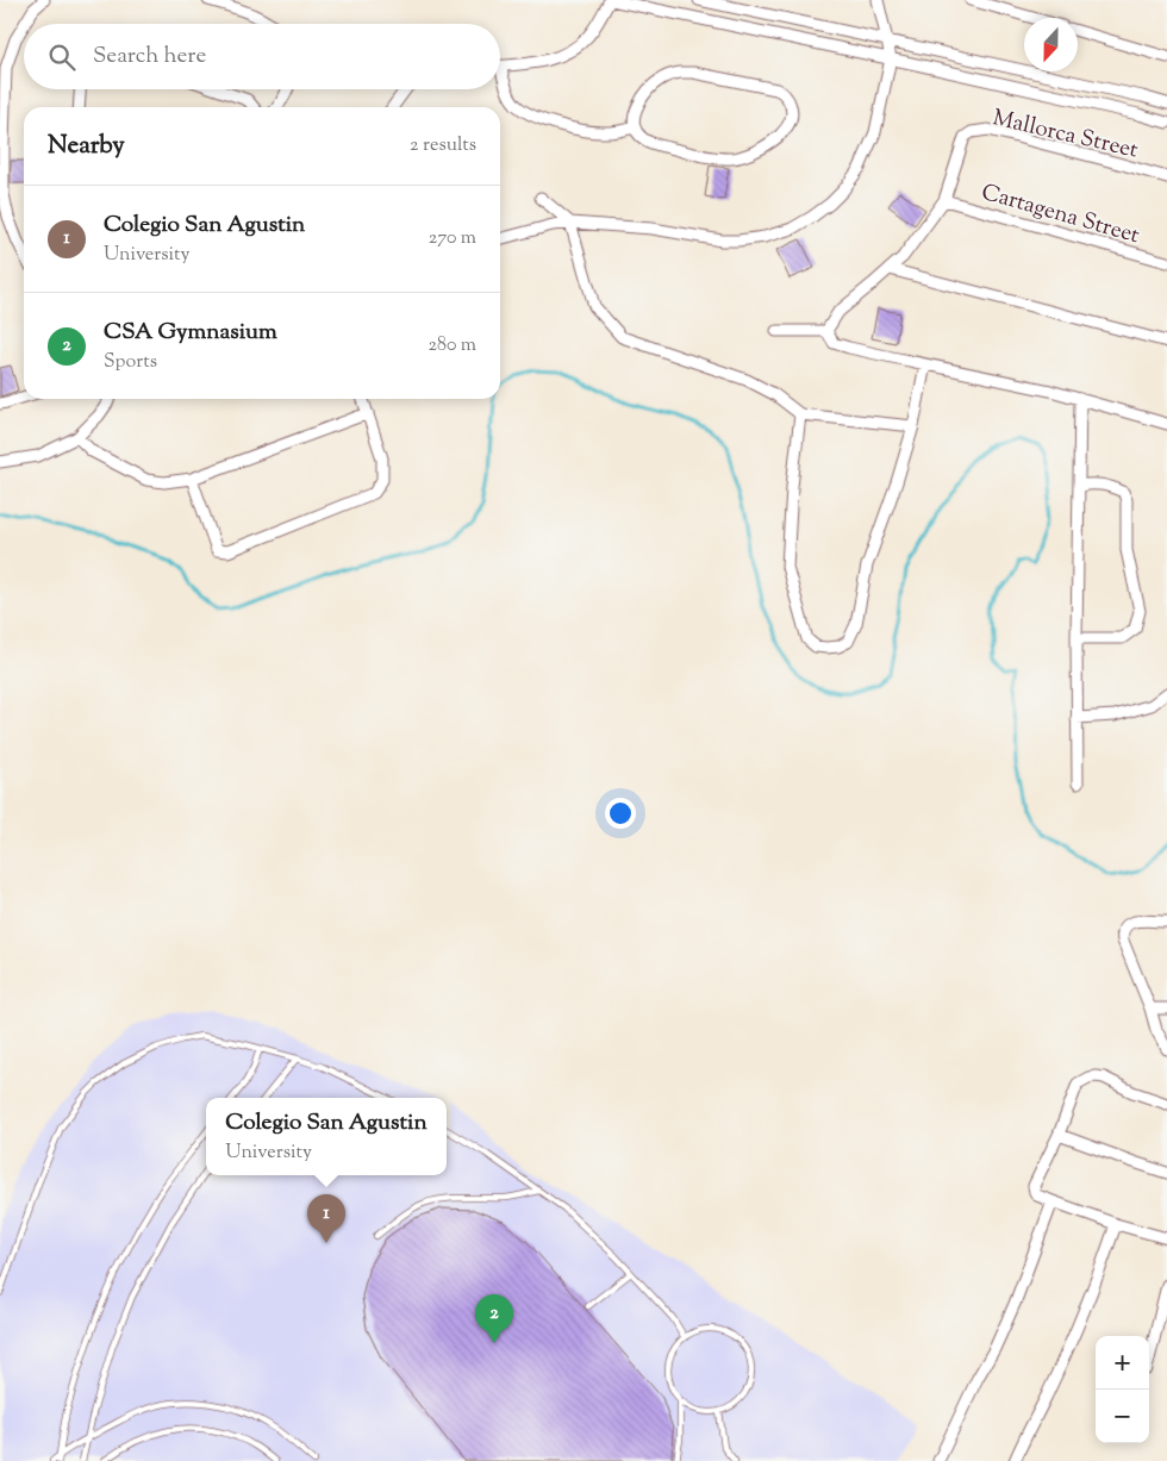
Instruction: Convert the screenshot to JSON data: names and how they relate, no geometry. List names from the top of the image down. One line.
{"streets":{"street":["Mallorca Street","Cartagena Street"]},"crossings":[["Mallorca Street","Cartagena Street"]],"north":"bottom","page":{"search":"Search here","heading":["Nearby","2 results"],"list":[{"mark":"1","name":"Colegio San Agustin","note":"University","value":"270 m"},{"mark":"2","name":"CSA Gymnasium","note":"Sports","value":"280 m"}],"popup":["Colegio San Agustin","University"],"pins":["1","2"],"map_buttons":["+","−"]}}
